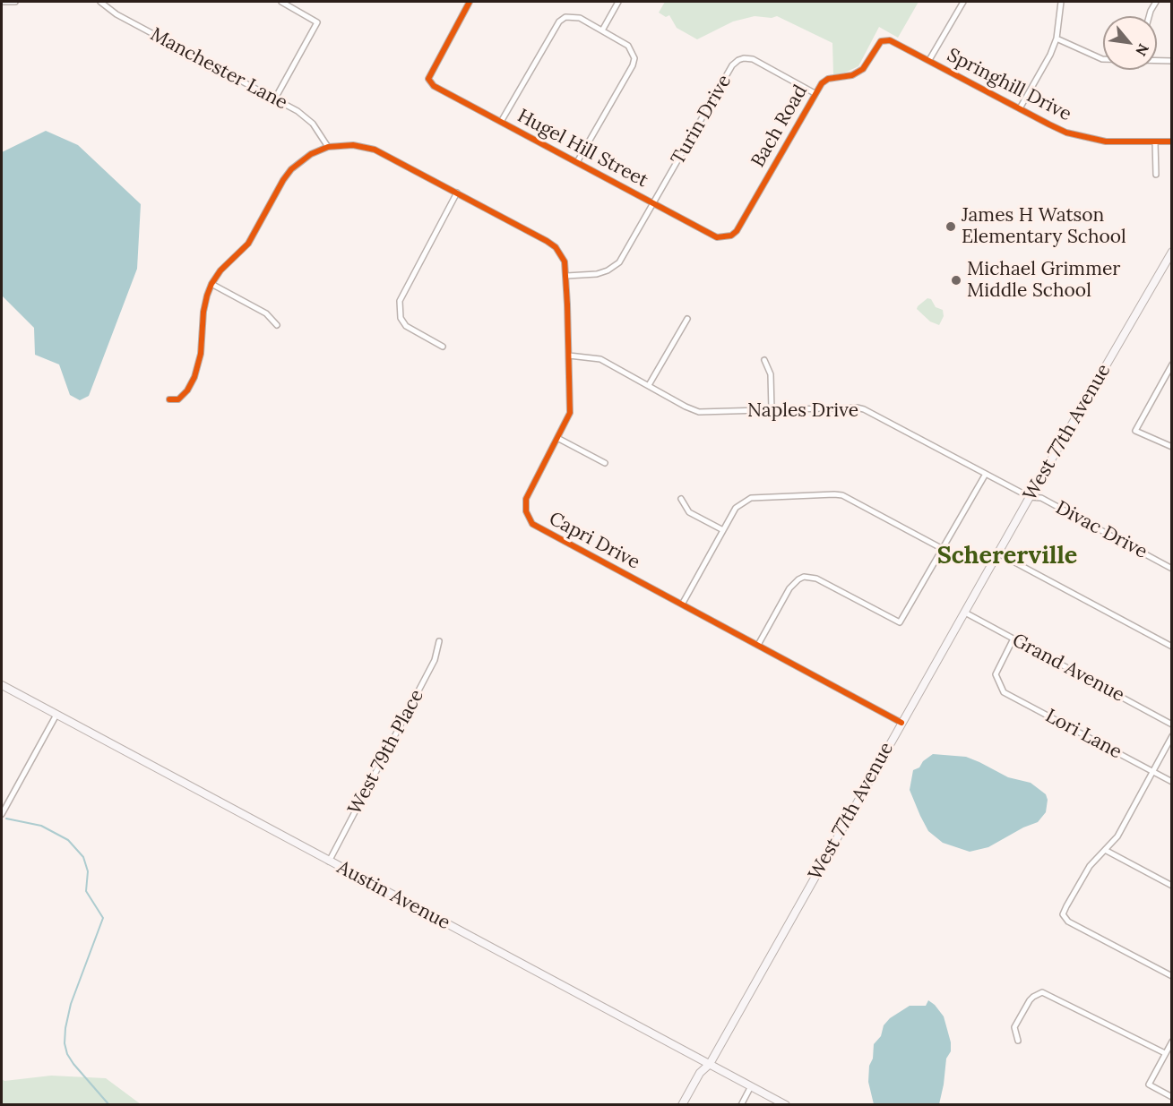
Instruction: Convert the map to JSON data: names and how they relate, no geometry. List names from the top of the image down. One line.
{"streets":{"street":["Manchester Lane","Springhill Drive","Turin Drive","Bach Road","Hugel Hill Street","Naples Drive","West 77th Avenue","Divac Drive","Capri Drive","Grand Avenue","Lori Lane","West 79th Place","Austin Avenue"]},"crossings":[["Manchester Lane","Capri Drive"],["Springhill Drive","Bach Road"],["Turin Drive","Bach Road"],["Turin Drive","Hugel Hill Street"],["Turin Drive","Capri Drive"],["Bach Road","Hugel Hill Street"],["Naples Drive","West 77th Avenue"],["Naples Drive","Divac Drive"],["Naples Drive","Capri Drive"],["West 77th Avenue","Divac Drive"],["West 77th Avenue","Capri Drive"],["West 77th Avenue","Grand Avenue"],["West 77th Avenue","Austin Avenue"],["Grand Avenue","Lori Lane"],["West 79th Place","Austin Avenue"]],"districts":["Schererville"],"places":["James H Watson Elementary School","Michael Grimmer Middle School"],"north":"bottom right"}
